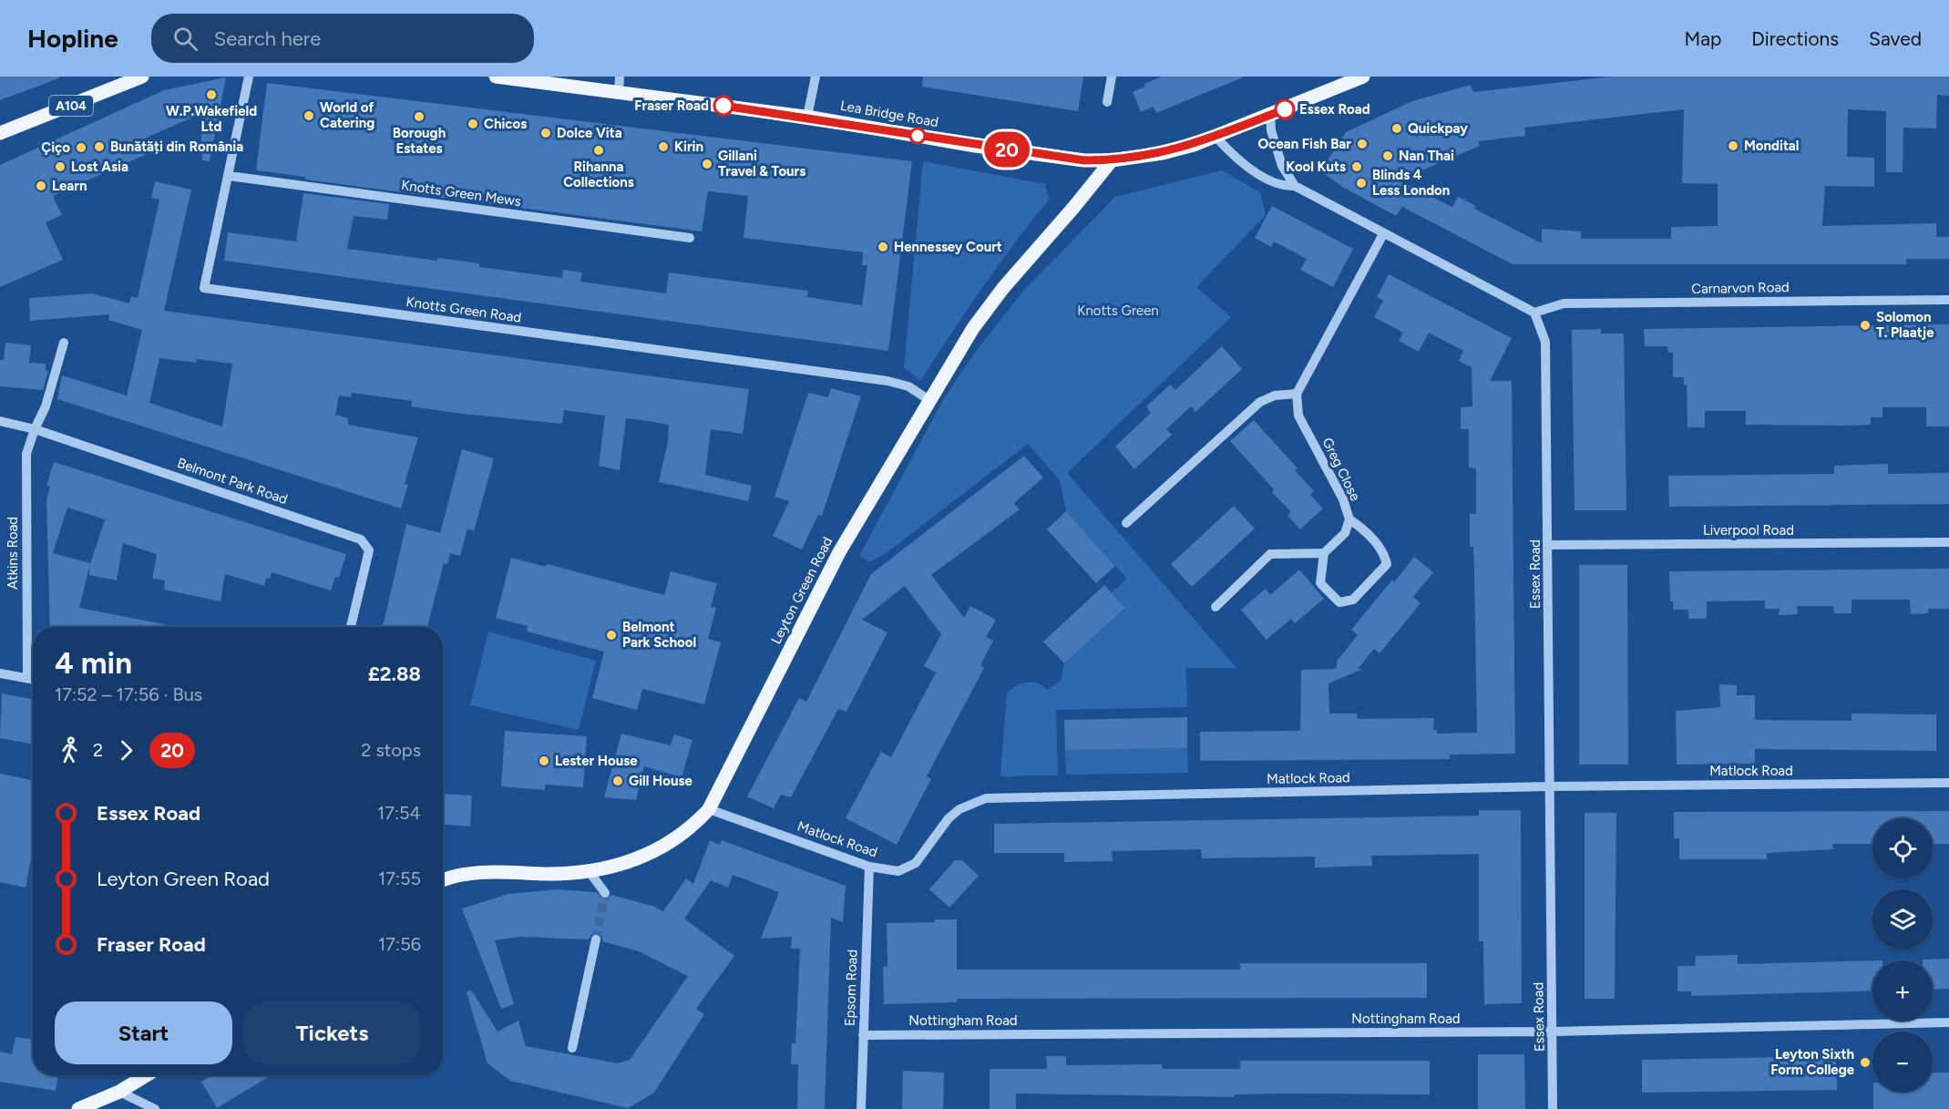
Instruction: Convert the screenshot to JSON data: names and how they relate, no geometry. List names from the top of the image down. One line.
{"streets":{"main road":["A104","Lea Bridge Road","Leyton Green Road"],"street":["Knotts Green Mews","Carnarvon Road","Knotts Green Road","Greg Close","Belmont Park Road","Liverpool Road","Atkins Road","Essex Road","Matlock Road","Epsom Road","Nottingham Road"]},"crossings":[["Lea Bridge Road","Leyton Green Road"],["Knotts Green Mews","Knotts Green Road"],["Carnarvon Road","Essex Road"],["Knotts Green Road","Leyton Green Road"],["Belmont Park Road","Atkins Road"],["Liverpool Road","Essex Road"],["Essex Road","Matlock Road"],["Essex Road","Nottingham Road"],["Leyton Green Road","Matlock Road"],["Matlock Road","Epsom Road"],["Epsom Road","Nottingham Road"]],"parks":["Knotts Green"],"places":["W.P.Wakefield Ltd","Fraser Road","Essex Road","World of Catering","Borough Estates","Chicos","Quickpay","Dolce Vita","Ocean Fish Bar","Mondital","Bunătăți din România","Kirin","Çiço","Rihanna Collections","Nan Thai","Gillani Travel & Tours","Lost Asia","Kool Kuts","Blinds 4 Less London","Learn","Hennessey Court","Solomon T. Plaatje","Belmont Park School","Lester House","Gill House","Leyton Sixth Form College"],"lines":["bus line 20"],"page":{"header":"Hopline","search":"Search here","nav":["Map","Directions","Saved"],"on_map":"20","heading":["4 min","17:52 – 17:56 · Bus","£2.88"],"legs":["2","20","2 stops"],"list":[{"name":"Essex Road","value":"17:54"},{"name":"Leyton Green Road","value":"17:55"},{"name":"Fraser Road","value":"17:56"}],"map_buttons":["+","−"],"buttons":["Start","Tickets"]}}
